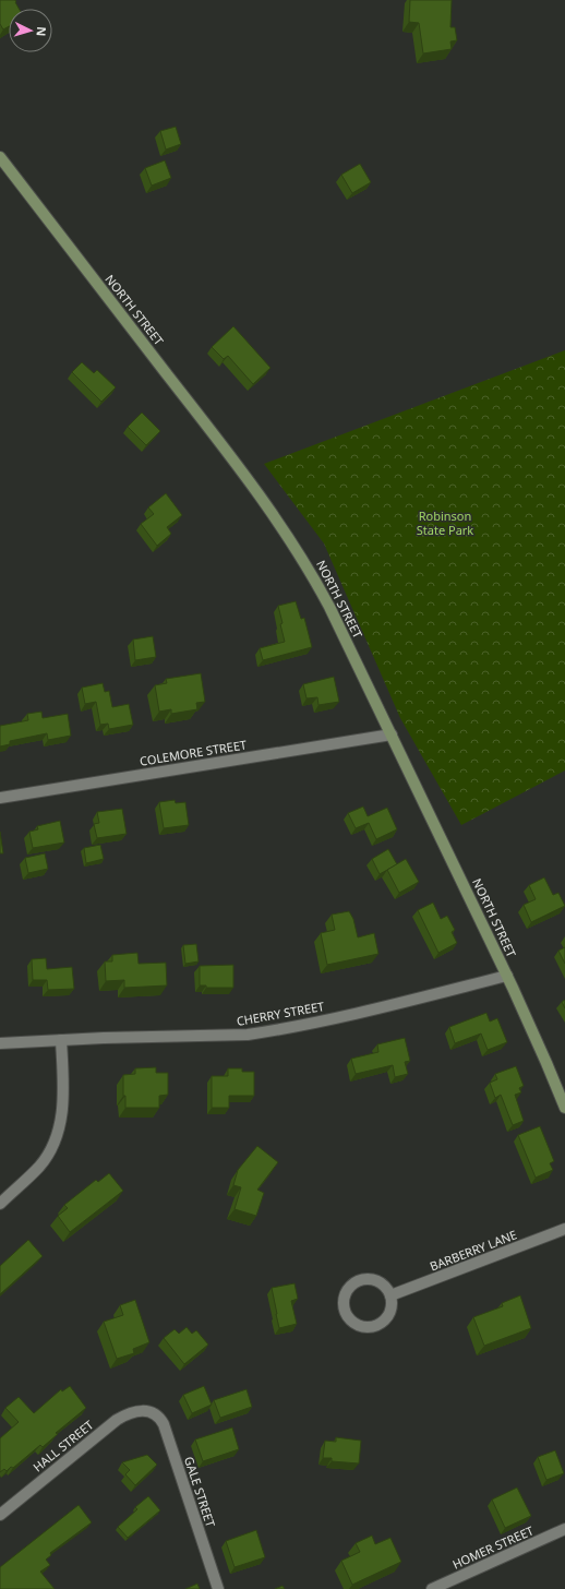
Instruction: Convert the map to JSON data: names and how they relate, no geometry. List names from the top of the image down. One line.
{"streets":{"main road":["NORTH STREET"],"street":["COLEMORE STREET","CHERRY STREET","BARBERRY LANE","HALL STREET","GALE STREET","HOMER STREET"]},"crossings":[["NORTH STREET","COLEMORE STREET"],["NORTH STREET","CHERRY STREET"],["HALL STREET","GALE STREET"]],"parks":["Robinson State Park"],"north":"right"}
